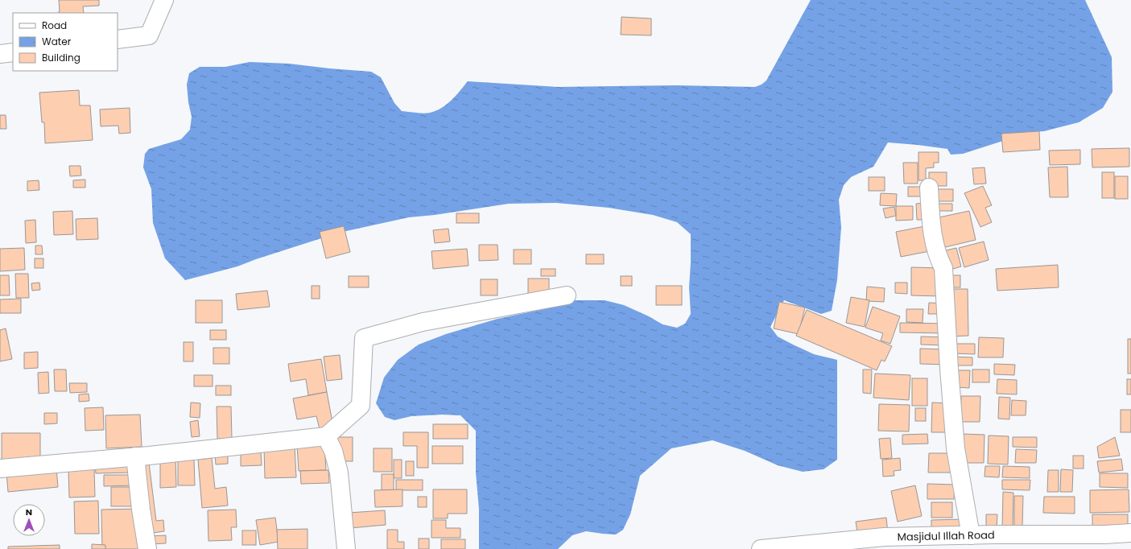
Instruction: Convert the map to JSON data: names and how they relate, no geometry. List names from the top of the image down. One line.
{"streets":{"street":["Masjidul Illah Road"]},"legend":["Road","Water","Building"],"north":"top"}
